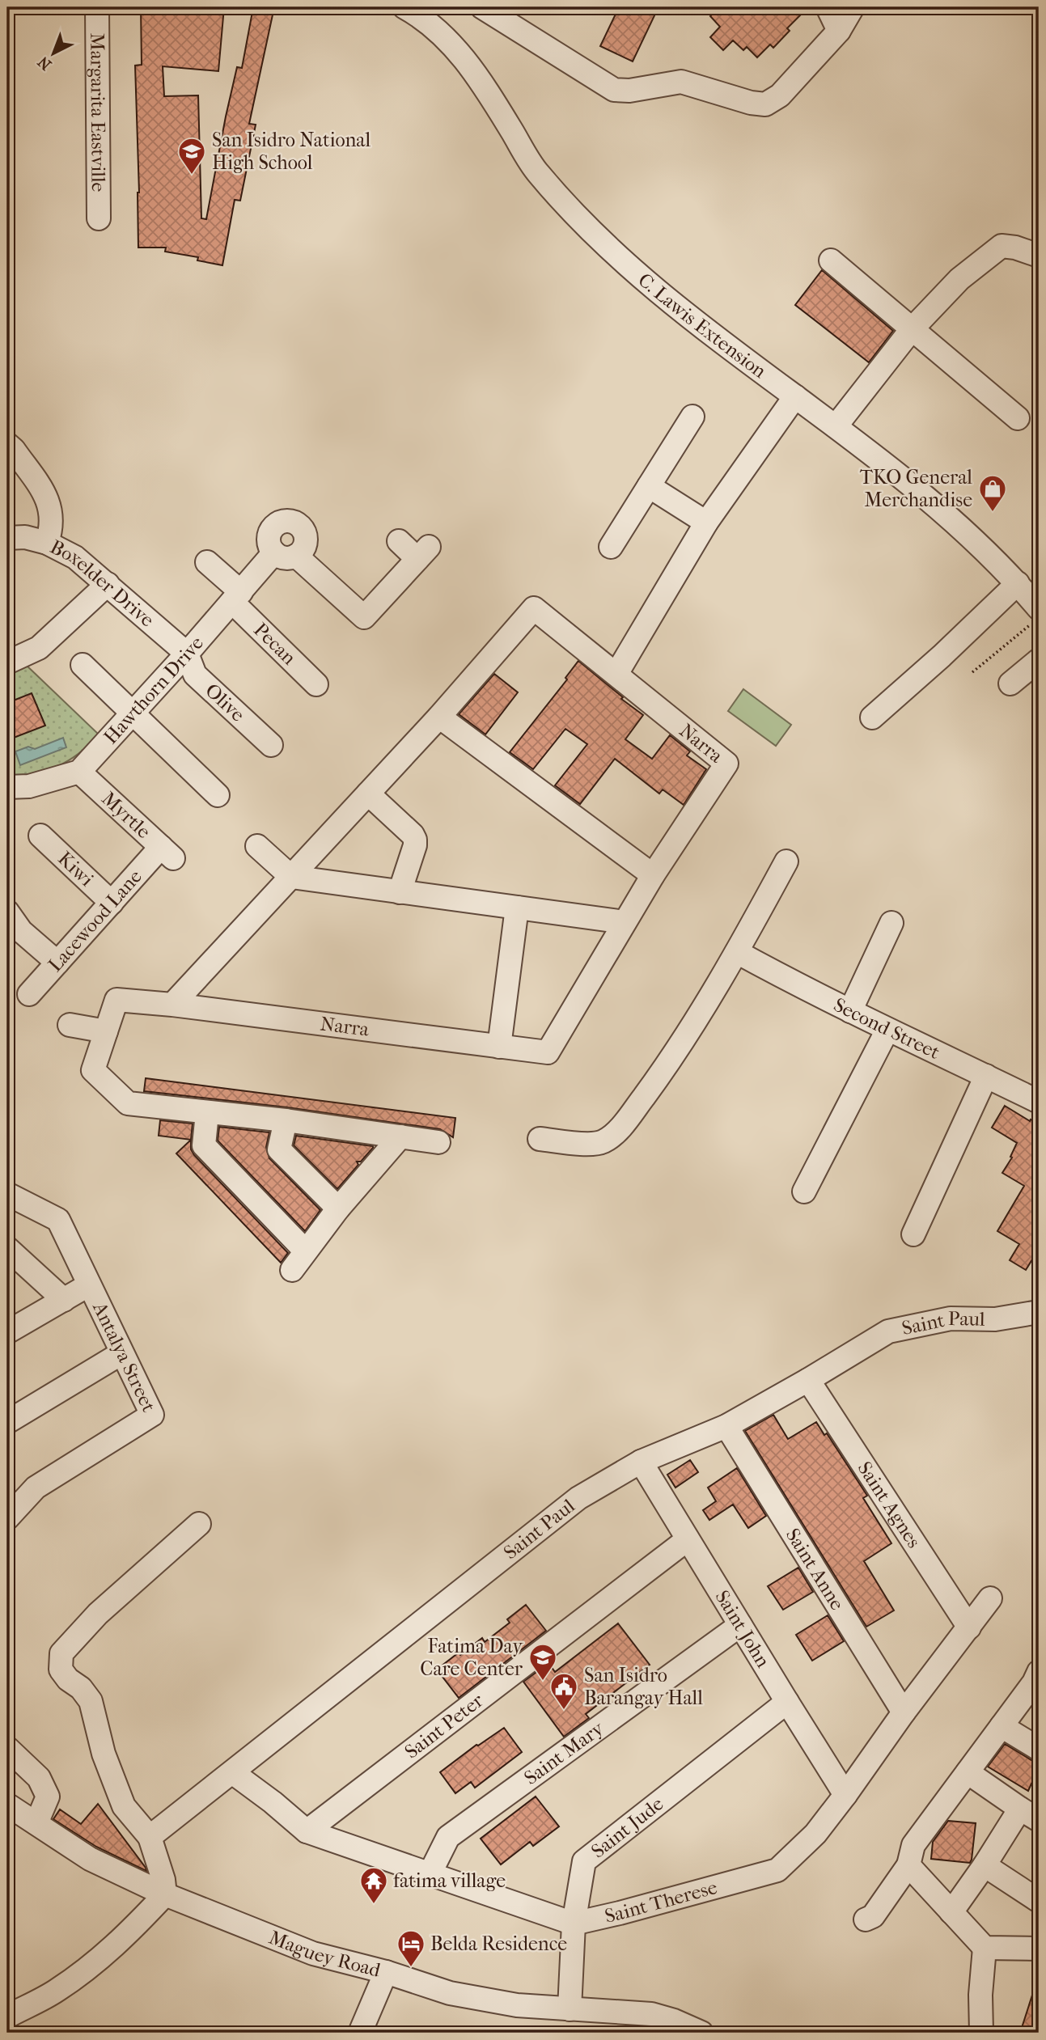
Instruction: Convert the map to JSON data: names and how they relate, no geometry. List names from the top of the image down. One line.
{"streets":{"street":["Margarita Eastville","C. Lawis Extension","Boxelder Drive","Pecan","Hawthorn Drive","Olive","Narra","Myrtle","Kiwi","Lacewood Lane","Second Street","Saint Paul","Antalya Street","Saint Agnes","Saint Anne","Saint John","Saint Peter","Saint Mary","Saint Jude","Saint Therese","Maguey Road"]},"crossings":[["Boxelder Drive","Hawthorn Drive"],["Boxelder Drive","Olive"],["Pecan","Hawthorn Drive"],["Hawthorn Drive","Olive"],["Hawthorn Drive","Myrtle"],["Myrtle","Lacewood Lane"],["Kiwi","Lacewood Lane"],["Saint Paul","Saint Agnes"],["Saint Paul","Saint Anne"],["Saint Paul","Saint John"],["Saint Agnes","Saint Therese"],["Saint Anne","Saint Therese"],["Saint John","Saint Peter"],["Saint John","Saint Mary"],["Saint John","Saint Jude"],["Saint John","Saint Therese"],["Saint Jude","Saint Therese"],["Saint Jude","Maguey Road"]],"places":{"school or university":["San Isidro National High School","Fatima Day Care Center"],"shop":["TKO General Merchandise"],"public building":["San Isidro Barangay Hall"],"temple":["fatima village"],"hotel":["Belda Residence"]},"north":"bottom left"}
